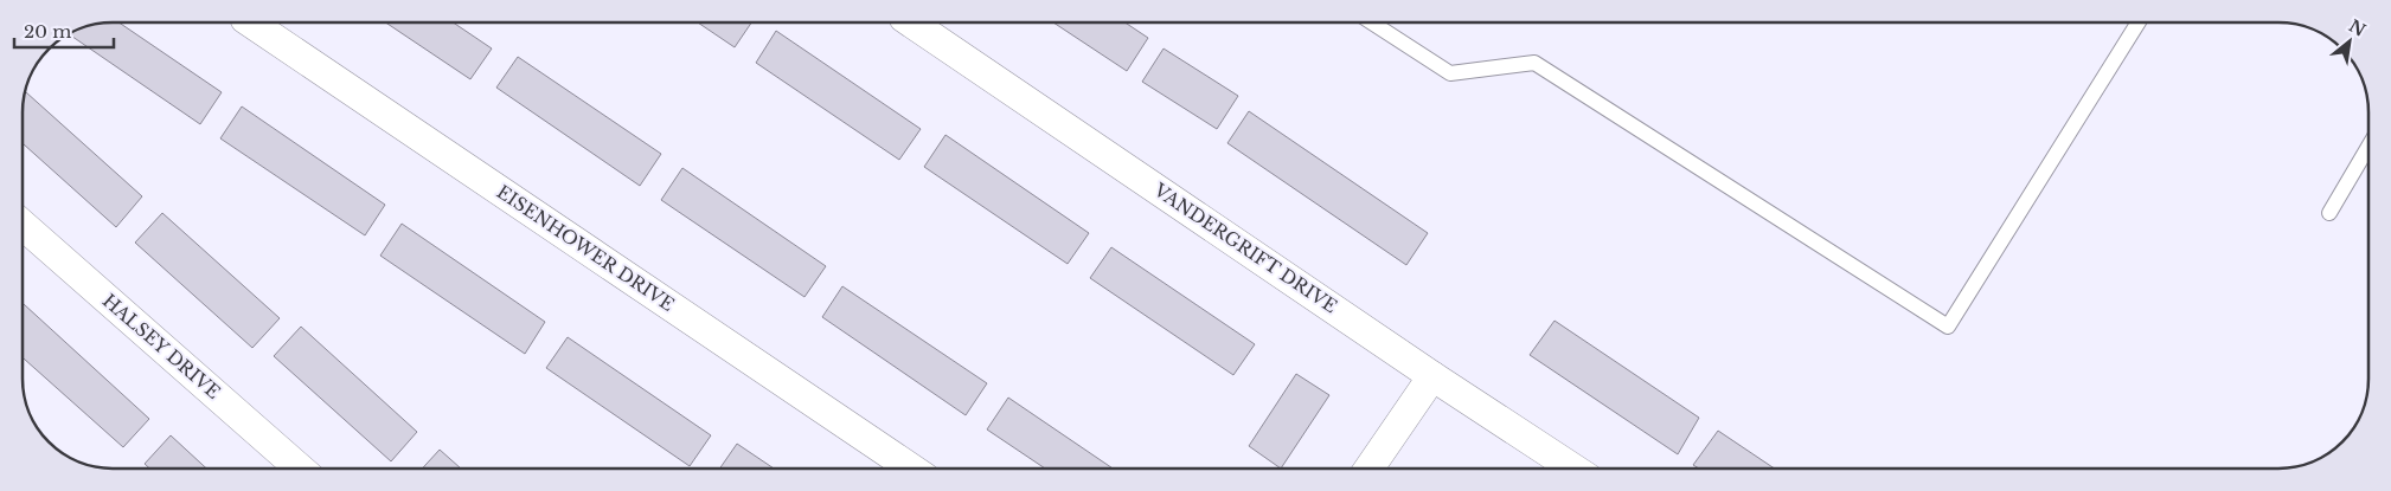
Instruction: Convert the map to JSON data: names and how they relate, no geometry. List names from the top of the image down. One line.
{"streets":{"street":["EISENHOWER DRIVE","VANDERGRIFT DRIVE","HALSEY DRIVE"]},"scale_bar":"20 m","north":"top right"}
